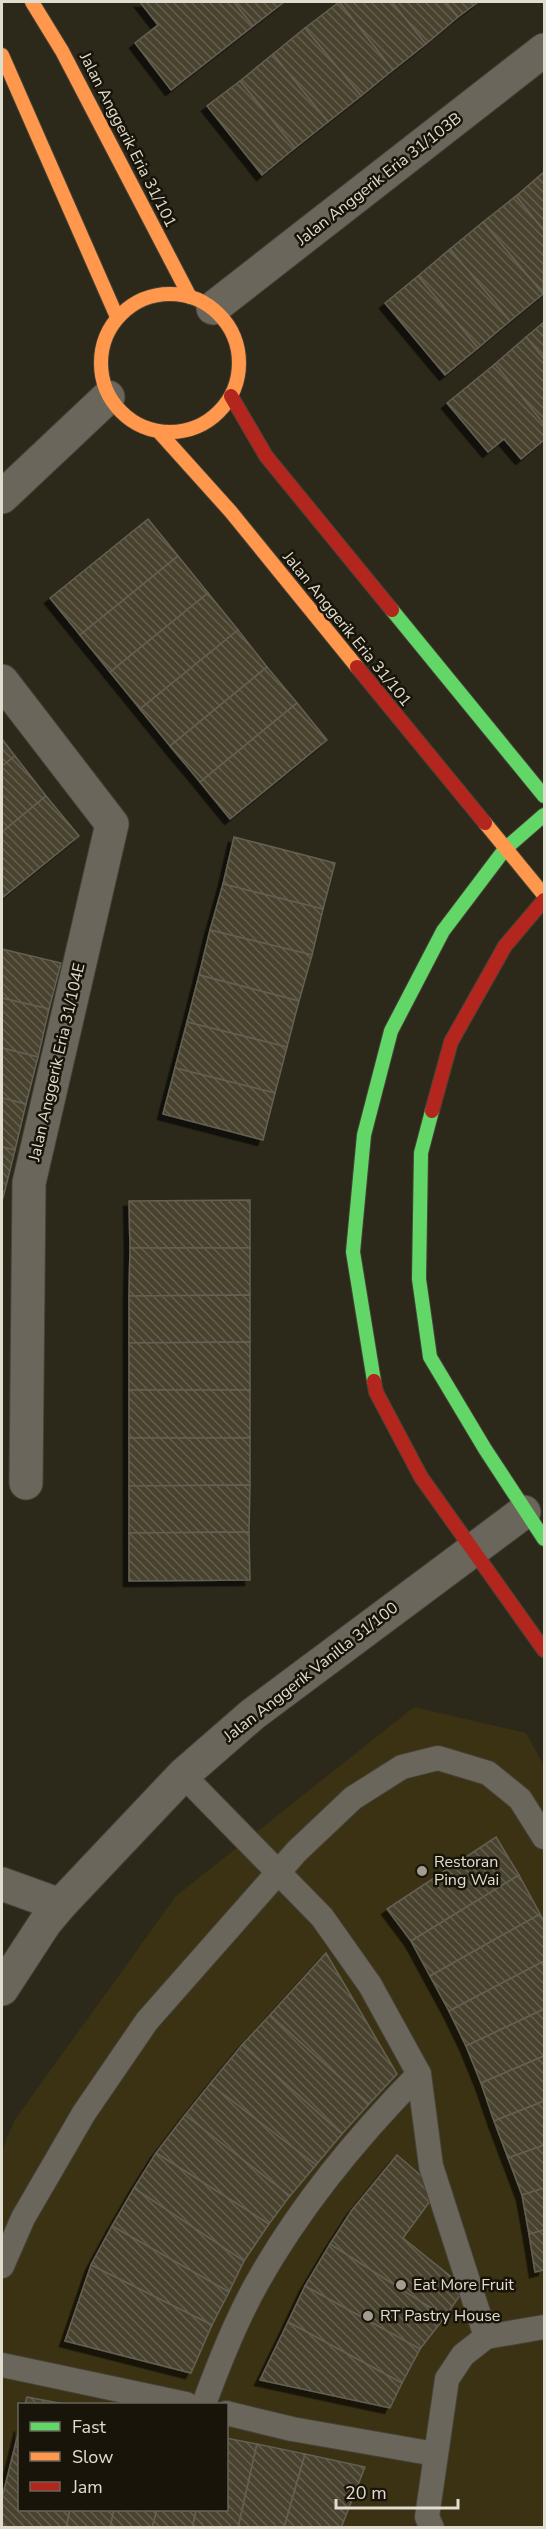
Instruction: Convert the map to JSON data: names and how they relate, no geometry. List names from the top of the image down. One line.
{"streets":{"street":["Jalan Anggerik Eria 31/101","Jalan Anggerik Eria 31/103B","Jalan Anggerik Eria 31/104E","Jalan Anggerik Vanilla 31/100"]},"crossings":[["Jalan Anggerik Eria 31/101","Jalan Anggerik Eria 31/103B"]],"places":["Restoran Ping Wai","Eat More Fruit","RT Pastry House"],"legend":["Fast","Slow","Jam"],"scale_bar":"20 m"}
